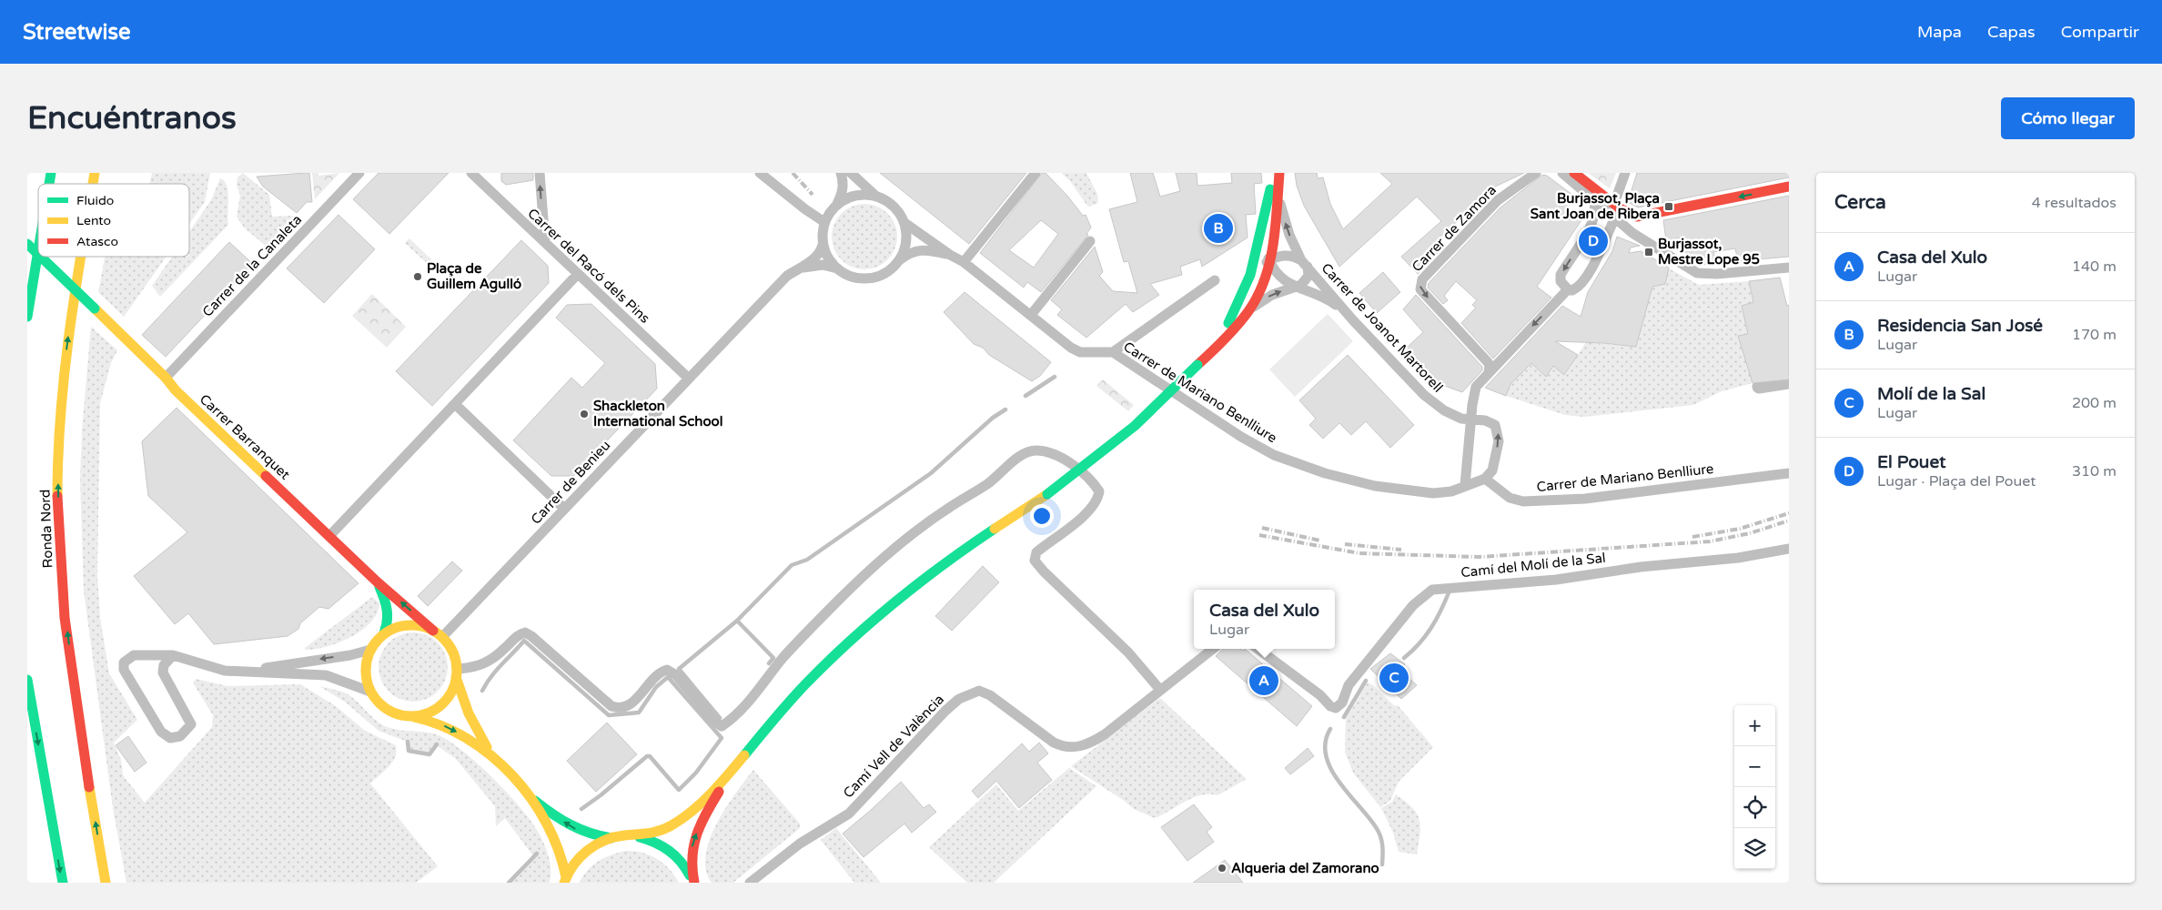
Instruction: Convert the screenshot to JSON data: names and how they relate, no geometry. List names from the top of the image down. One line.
{"streets":{"main road":["Carrer de Joanot Martorell","Carrer Barranquet","Ronda Nord"],"street":["Carrer de Zamora","Carrer de la Canaleta","Carrer del Racó dels Pins","Carrer de Mariano Benlliure","Carrer de Benieu","Camí del Molí de la Sal","Camí Vell de València"]},"crossings":[["Carrer de la Canaleta","Carrer Barranquet"],["Carrer del Racó dels Pins","Carrer de Benieu"],["Carrer de Joanot Martorell","Carrer de Mariano Benlliure"],["Carrer Barranquet","Carrer de Benieu"]],"places":{"transit":["Burjassot, Plaça Sant Joan de Ribera","Burjassot, Mestre Lope 95"],"other":["Plaça de Guillem Agulló","Shackleton International School","Alqueria del Zamorano"]},"legend":["Fluido","Lento","Atasco"],"page":{"header":"Streetwise","nav":["Mapa","Capas","Compartir"],"buttons":"Cómo llegar","title":"Encuéntranos","heading":["Cerca","4 resultados"],"pins":["B","D","C","A"],"list":[{"mark":"A","name":"Casa del Xulo","note":"Lugar","value":"140 m"},{"mark":"B","name":"Residencia San José","note":"Lugar","value":"170 m"},{"mark":"C","name":"Molí de la Sal","note":"Lugar","value":"200 m"},{"mark":"D","name":"El Pouet","note":"Lugar · Plaça del Pouet","value":"310 m"}],"popup":["Casa del Xulo","Lugar"],"map_buttons":["+","−"]}}
